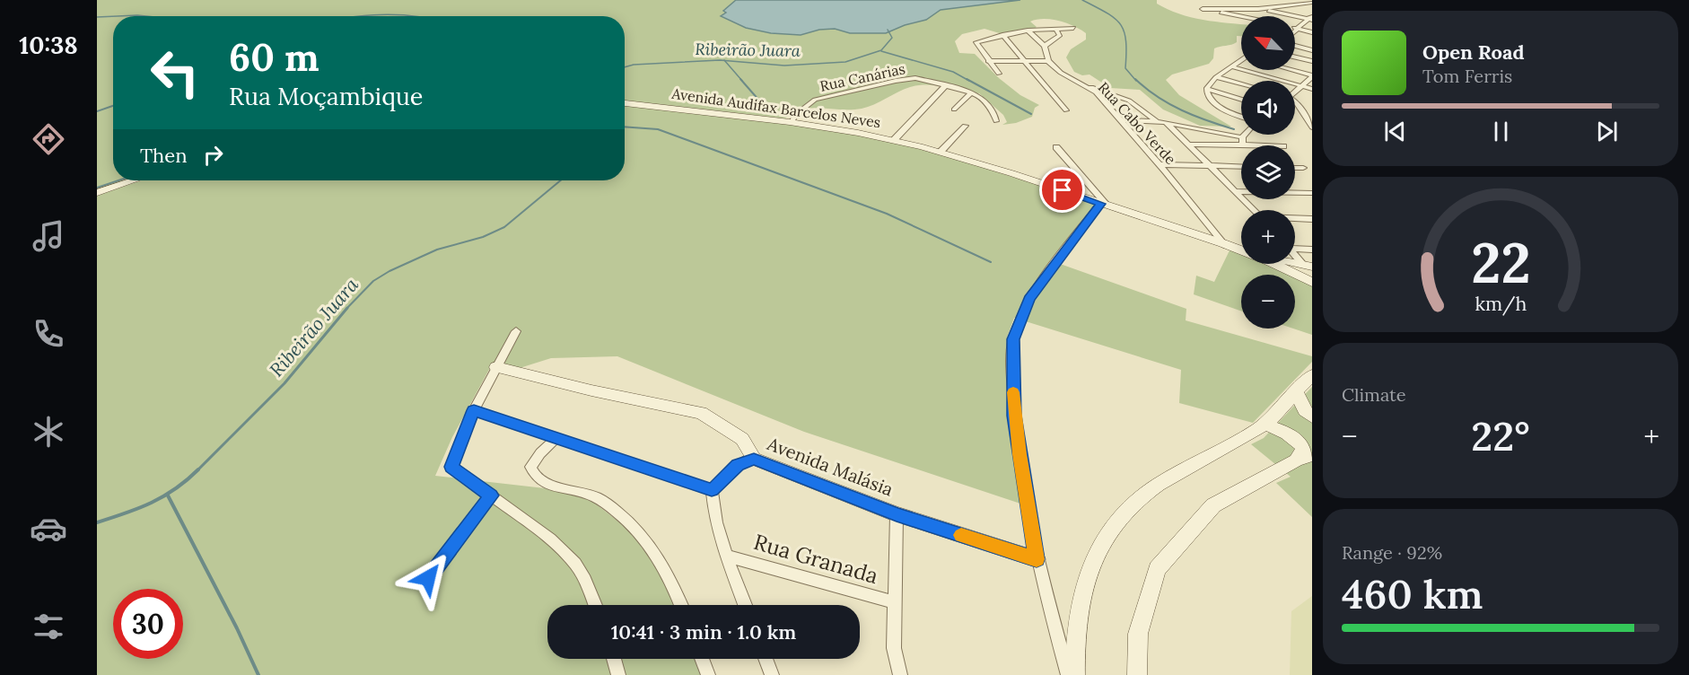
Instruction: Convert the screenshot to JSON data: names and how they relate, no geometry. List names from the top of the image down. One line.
{"streets":{"street":["Rua Canárias","Avenida Audifax Barcelos Neves","Rua Cabo Verde","Avenida Malásia","Rua Granada"]},"crossings":[["Rua Canárias","Avenida Audifax Barcelos Neves"],["Avenida Audifax Barcelos Neves","Rua Cabo Verde"]],"water":["Ribeirão Juara"],"north":"top left","page":{"tabs":"10:38","map_buttons":["+","−"],"turn":["60 m","Rua Moçambique"],"song":["Open Road","Tom Ferris"],"then":"Then","tile":["Climate",["Range · 92%","460 km"]],"heat":["−","22°","+"],"limit":"30","trip":"10:41 · 3 min · 1.0 km","gauge":["22","km/h"]}}
